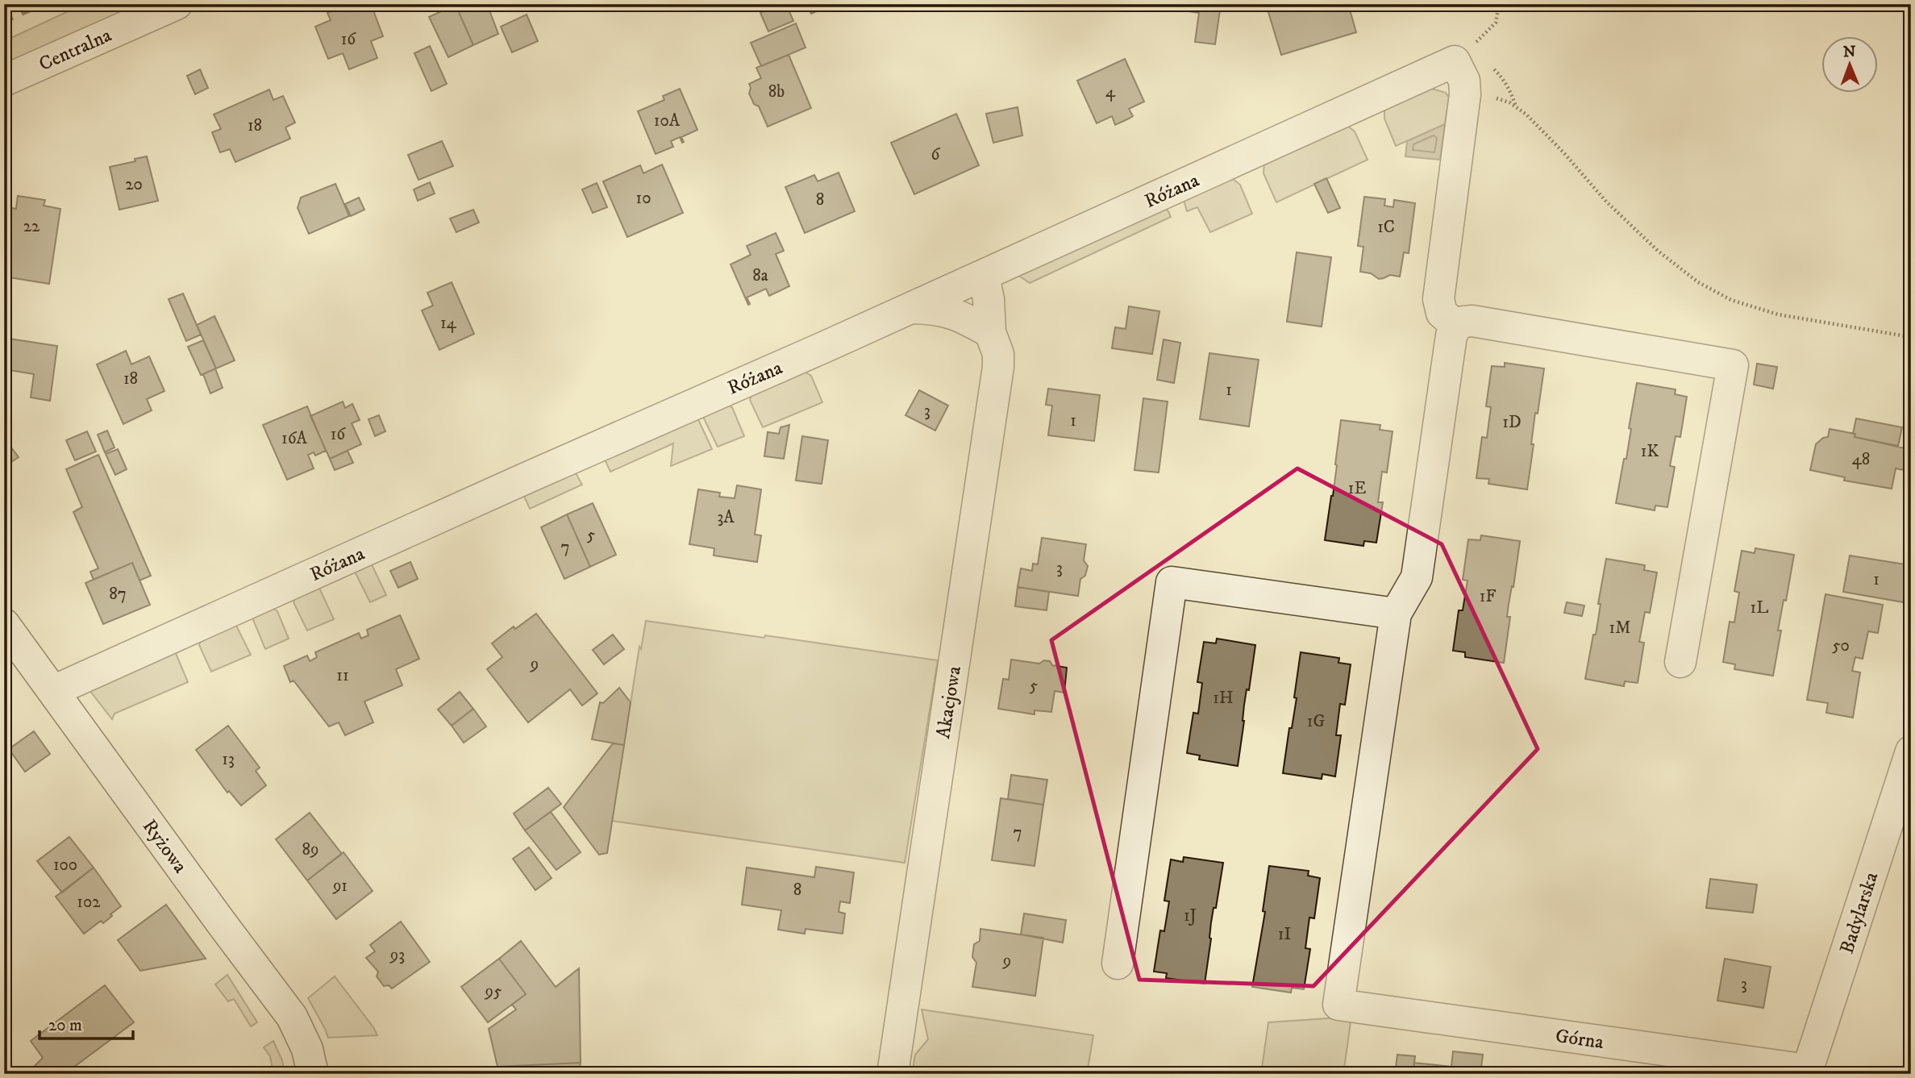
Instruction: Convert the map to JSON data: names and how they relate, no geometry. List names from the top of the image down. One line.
{"streets":{"street":["Centralna","Różana","Akacjowa","Ryżowa","Badylarska","Górna"]},"crossings":[["Różana","Akacjowa"],["Różana","Ryżowa"],["Badylarska","Górna"]],"house_numbers":["16","8b","4","10A","18","6","20","10","8","22","1C","8a","14","18","1","3","1","1D","16","16A","1K","48","1E","3A","5","7","3","1","87","1F","1L","1M","50","9","11","5","1H","1G","13","7","89","100","91","8","102","1J","1I","93","9","3","95"],"scale_bar":"20 m","north":"top"}
